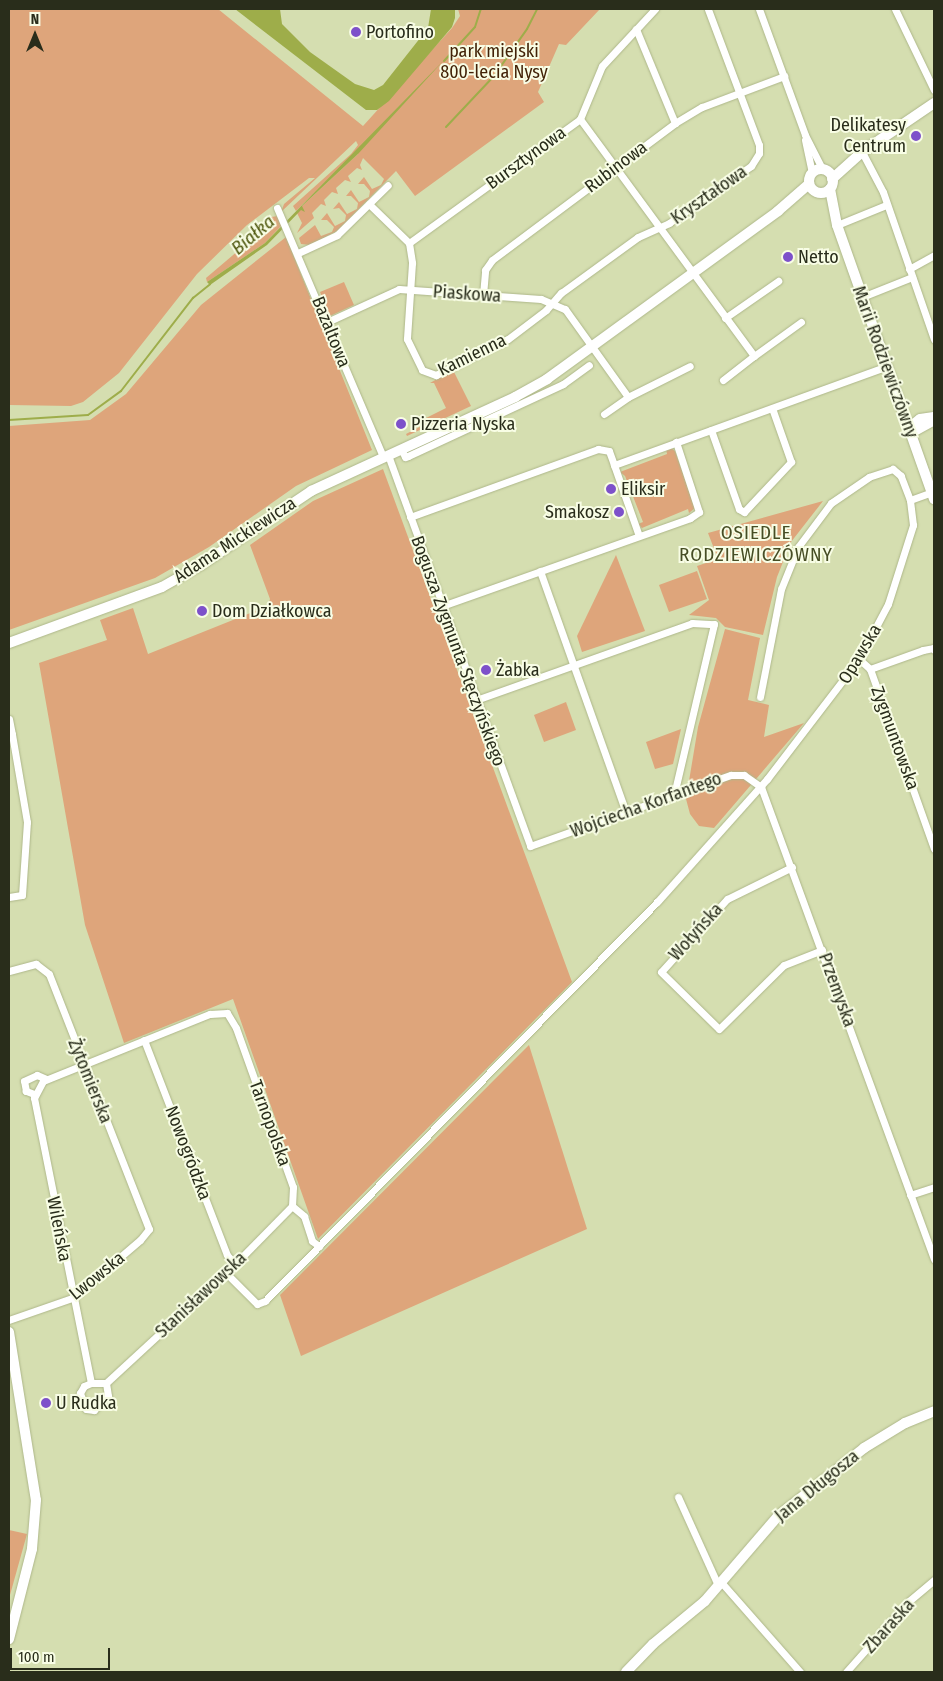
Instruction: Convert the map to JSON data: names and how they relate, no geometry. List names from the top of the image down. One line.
{"streets":{"street":["Bursztynowa","Rubinowa","Kryształowa","Piaskowa","Bazaltowa","Kamienna","Marii Rodziewiczówny","Adama Mickiewicza","Bogusza Zygmunta Stęczyńskiego","Opawska","Zygmuntowska","Wojciecha Korfantego","Wołyńska","Przemyska","Żytomierska","Tarnopolska","Nowogródzka","Wileńska","Lwowska","Stanisławowska","Jana Długosza","Zbaraska"]},"crossings":[["Bursztynowa","Kamienna"],["Rubinowa","Kryształowa"],["Rubinowa","Piaskowa"],["Kryształowa","Piaskowa"],["Kryształowa","Kamienna"],["Piaskowa","Bazaltowa"],["Piaskowa","Kamienna"],["Bazaltowa","Adama Mickiewicza"],["Bazaltowa","Bogusza Zygmunta Stęczyńskiego"],["Marii Rodziewiczówny","Adama Mickiewicza"],["Adama Mickiewicza","Bogusza Zygmunta Stęczyńskiego"],["Bogusza Zygmunta Stęczyńskiego","Wojciecha Korfantego"],["Opawska","Zygmuntowska"],["Opawska","Wojciecha Korfantego"],["Opawska","Przemyska"],["Opawska","Stanisławowska"],["Wojciecha Korfantego","Przemyska"],["Wołyńska","Przemyska"],["Żytomierska","Lwowska"],["Tarnopolska","Nowogródzka"],["Tarnopolska","Stanisławowska"],["Nowogródzka","Stanisławowska"],["Wileńska","Lwowska"],["Wileńska","Stanisławowska"]],"districts":["OSIEDLE RODZIEWICZÓWNY"],"water":["Białka"],"parks":["park miejski 800-lecia Nysy"],"places":["Portofino","Delikatesy Centrum","Netto","Pizzeria Nyska","Eliksir","Smakosz","Dom Działkowca","Żabka","U Rudka"],"scale_bar":"100 m","north":"top"}
